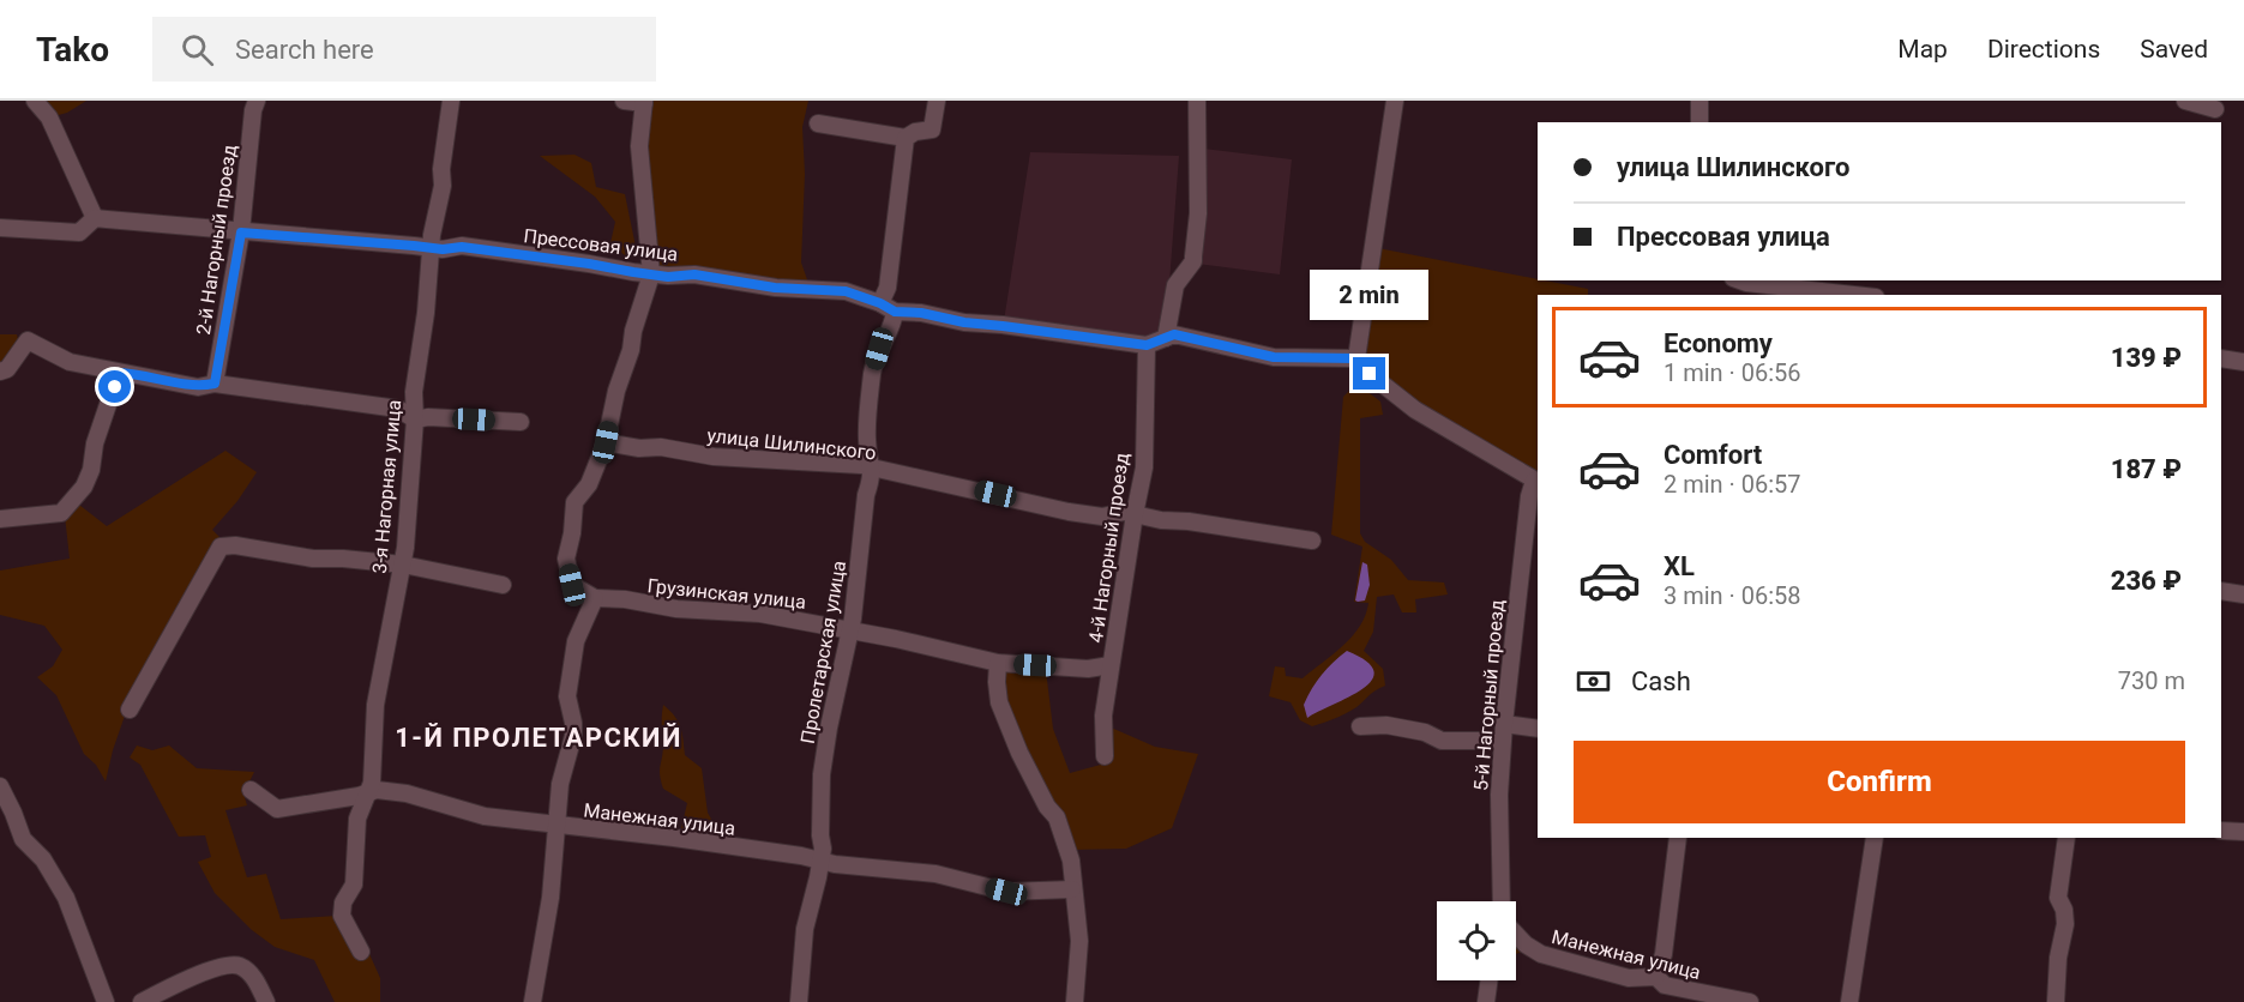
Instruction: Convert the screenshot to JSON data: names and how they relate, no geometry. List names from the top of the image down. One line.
{"streets":{"street":["2-й Нагорный проезд","Прессовая улица","улица Шилинского","3-я Нагорная улица","4-й Нагорный проезд","Грузинская улица","Пролетарская улица","5-й Нагорный проезд","Манежная улица"]},"crossings":[["2-й Нагорный проезд","Прессовая улица"],["Прессовая улица","3-я Нагорная улица"],["Прессовая улица","4-й Нагорный проезд"],["Прессовая улица","Пролетарская улица"],["улица Шилинского","4-й Нагорный проезд"],["улица Шилинского","Пролетарская улица"],["3-я Нагорная улица","Манежная улица"],["4-й Нагорный проезд","Грузинская улица"],["Грузинская улица","Пролетарская улица"],["Пролетарская улица","Манежная улица"]],"districts":["1-Й ПРОЛЕТАРСКИЙ"],"page":{"header":"Tako","search":"Search here","nav":["Map","Directions","Saved"],"banner":["улица Шилинского","Прессовая улица"],"bubble":"2 min","list":[{"name":"Economy","note":"1 min · 06:56","value":"139 ₽"},{"name":"Comfort","note":"2 min · 06:57","value":"187 ₽"},{"name":"XL","note":"3 min · 06:58","value":"236 ₽"}],"pay":["Cash","730 m"],"buttons":"Confirm"}}
